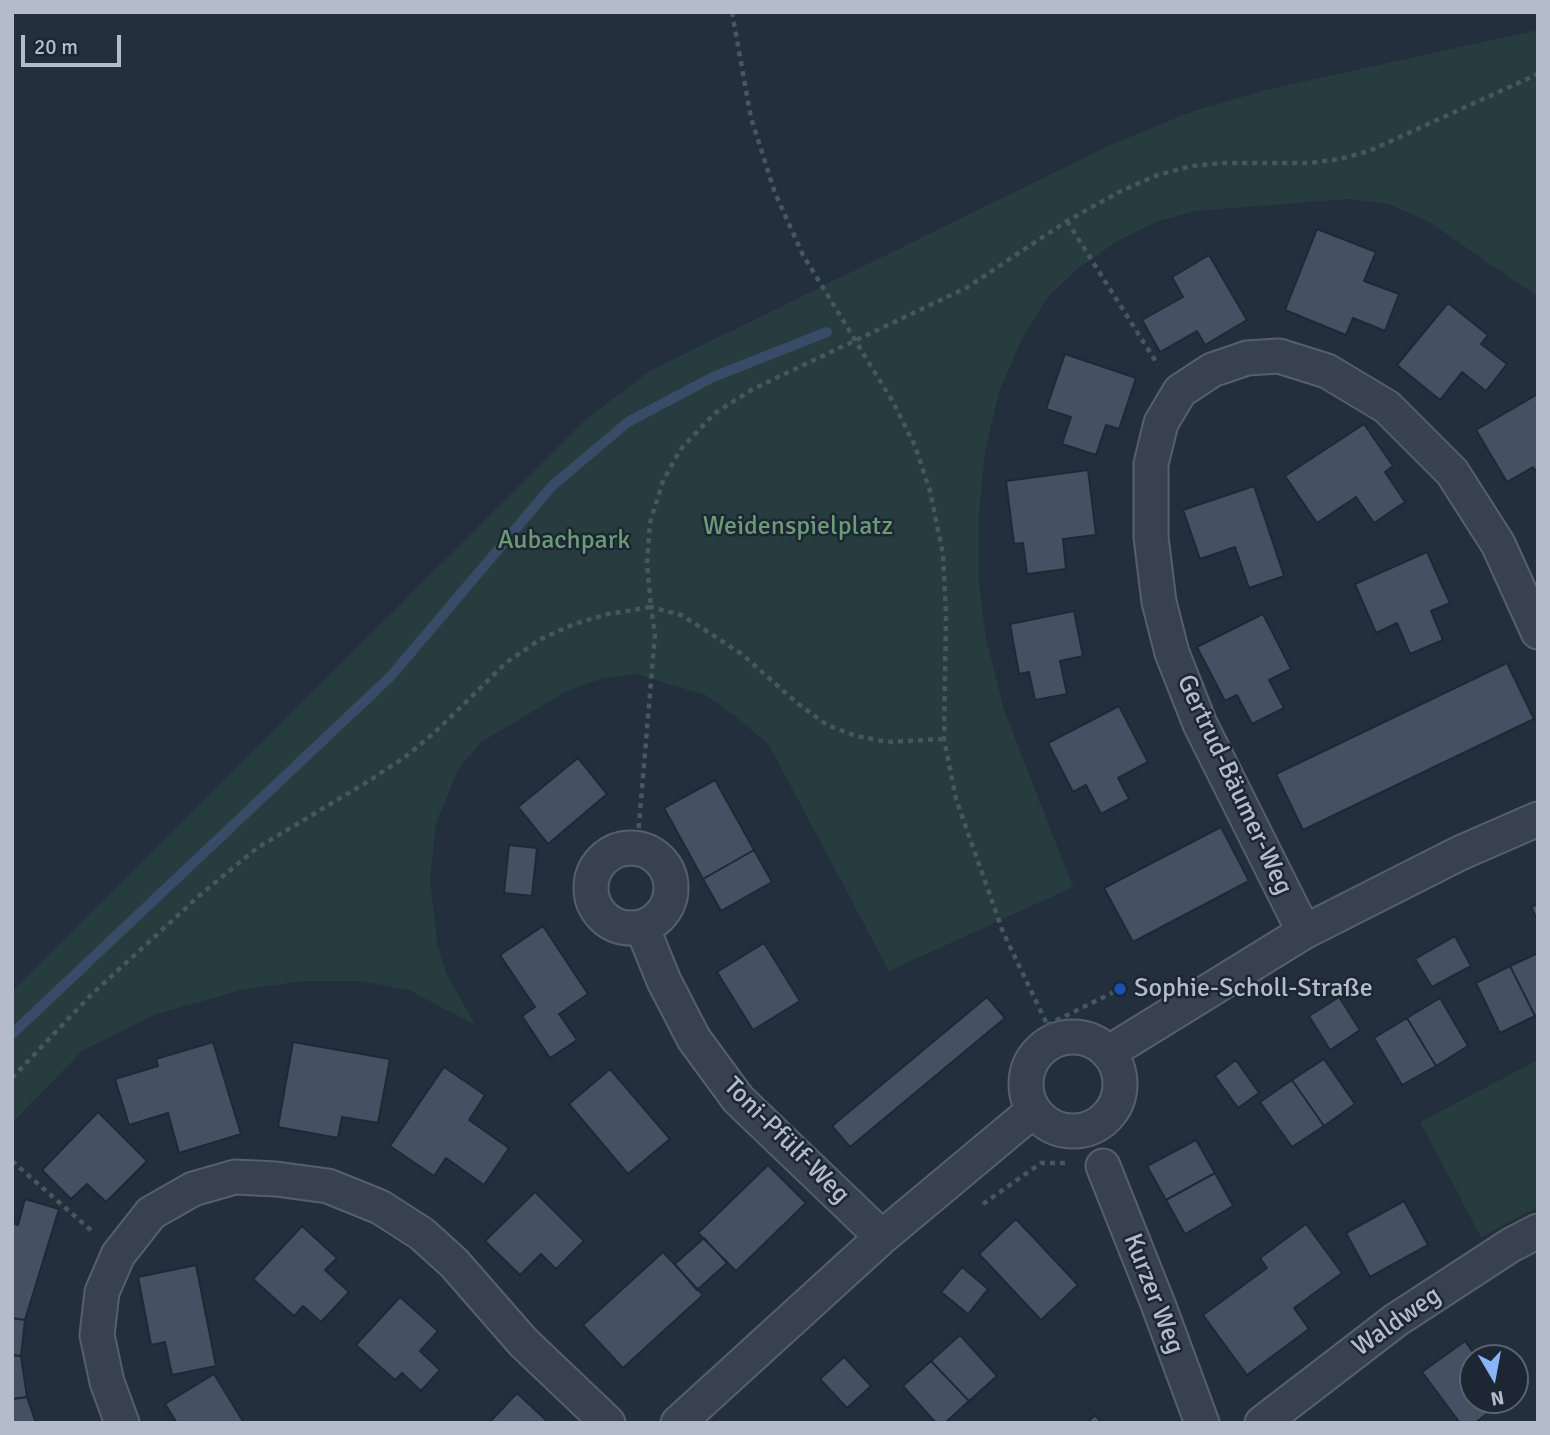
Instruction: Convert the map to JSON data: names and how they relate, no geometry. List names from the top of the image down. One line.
{"streets":{"street":["Gertrud-Bäumer-Weg","Toni-Pfülf-Weg","Kurzer Weg","Waldweg"]},"parks":["Weidenspielplatz","Aubachpark"],"places":["Sophie-Scholl-Straße"],"scale_bar":"20 m","north":"bottom"}
